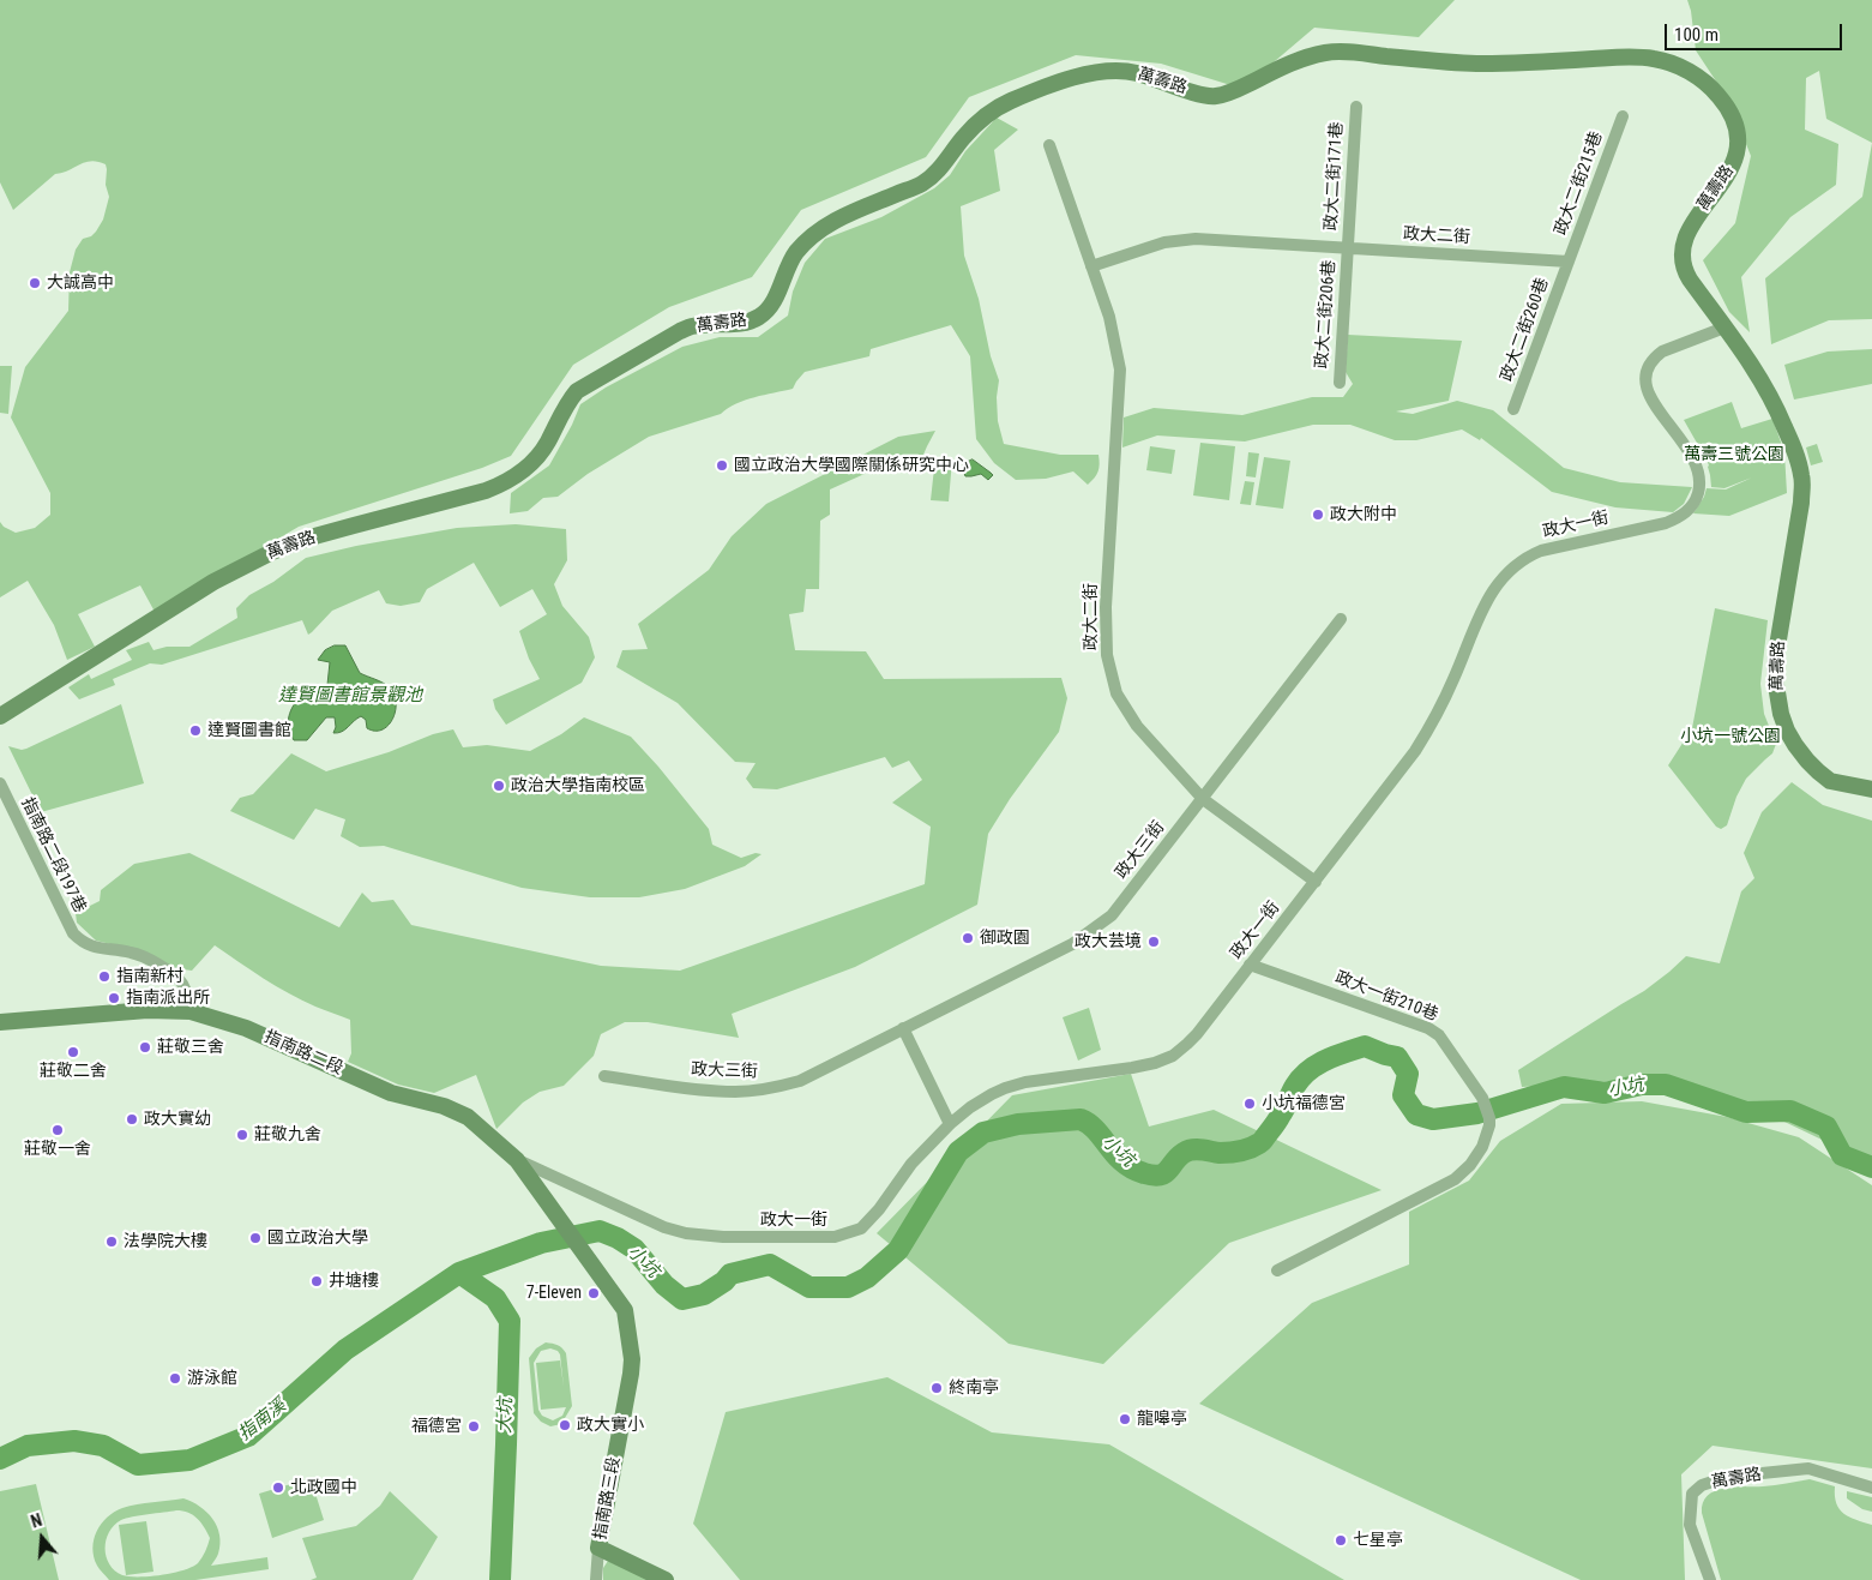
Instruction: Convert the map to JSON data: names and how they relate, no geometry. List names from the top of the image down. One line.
{"streets":{"street":["萬壽路","政大二街171巷","政大二街215巷","政大二街","政大二街206巷","政大二街260巷","政大一街","政大三街","指南路二段197巷","政大一街210巷","指南路二段","指南路三段"]},"crossings":[["萬壽路","政大一街"],["政大二街171巷","政大二街"],["政大二街171巷","政大二街206巷"],["政大二街215巷","政大二街"],["政大二街215巷","政大二街260巷"],["政大二街","政大二街206巷"],["政大二街","政大二街260巷"],["政大二街","政大一街"],["政大二街","政大三街"],["政大一街","政大一街210巷"],["政大一街","指南路二段"],["指南路二段197巷","指南路二段"],["指南路二段","指南路三段"]],"water":["達賢圖書館景觀池","小坑","大坑","指南溪"],"parks":["萬壽三號公園","小坑一號公園"],"places":["大誠高中","國立政治大學國際關係研究中心","政大附中","達賢圖書館","政治大學指南校區","御政園","政大芸境","指南新村","指南派出所","莊敬三舍","莊敬二舍","小坑福德宮","政大實幼","莊敬一舍","莊敬九舍","國立政治大學","法學院大樓","井塘樓","7-Eleven","游泳館","終南亭","龍嗥亭","政大實小","福德宮","北政國中","七星亭"],"scale_bar":"100 m","north":"top"}
